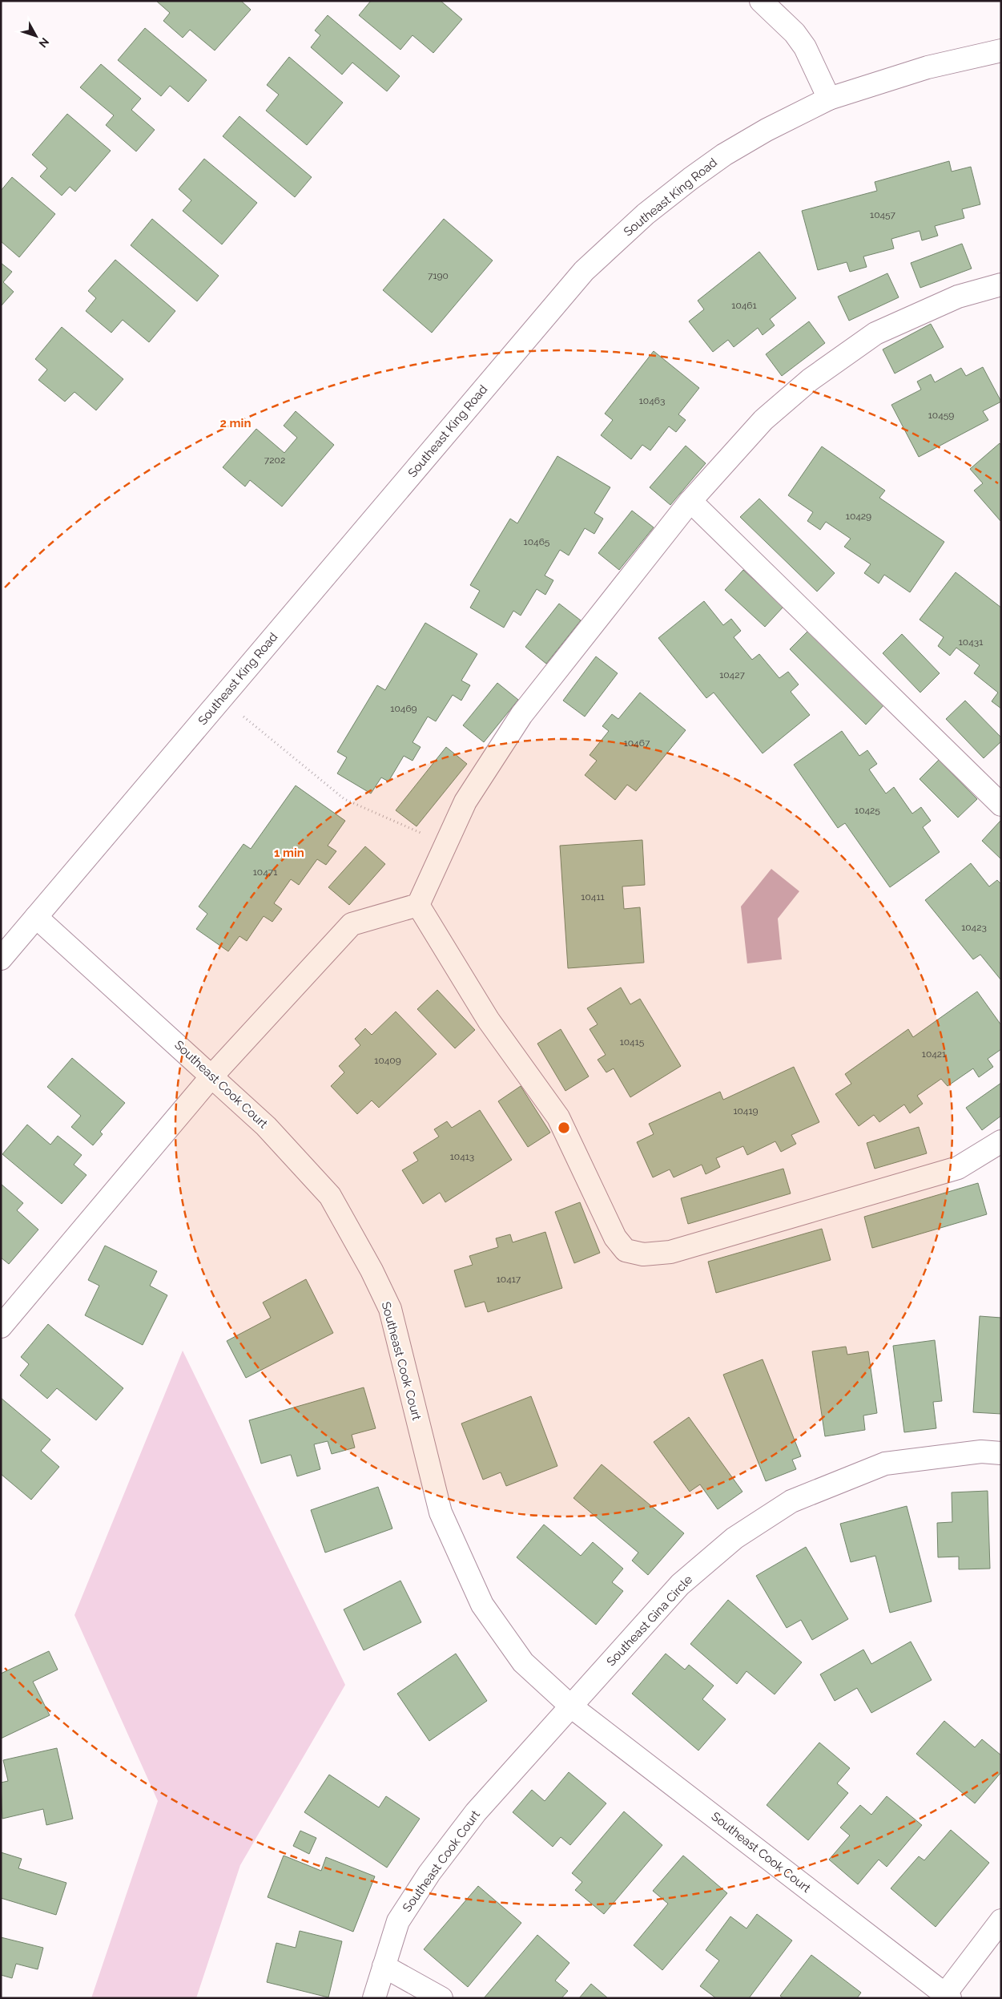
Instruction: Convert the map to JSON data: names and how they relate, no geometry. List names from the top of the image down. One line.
{"streets":{"street":["Southeast King Road","Southeast Cook Court","Southeast Gina Circle"]},"crossings":[["Southeast King Road","Southeast Cook Court"],["Southeast Cook Court","Southeast Gina Circle"]],"house_numbers":["10457","7190","10461","10463","10459","7202","10429","10465","10431","10427","10469","10467","10425","10471","10411","10423","10415","10421","10409","10419","10413","10417"],"north":"bottom right","rings":["2 min","1 min"]}
